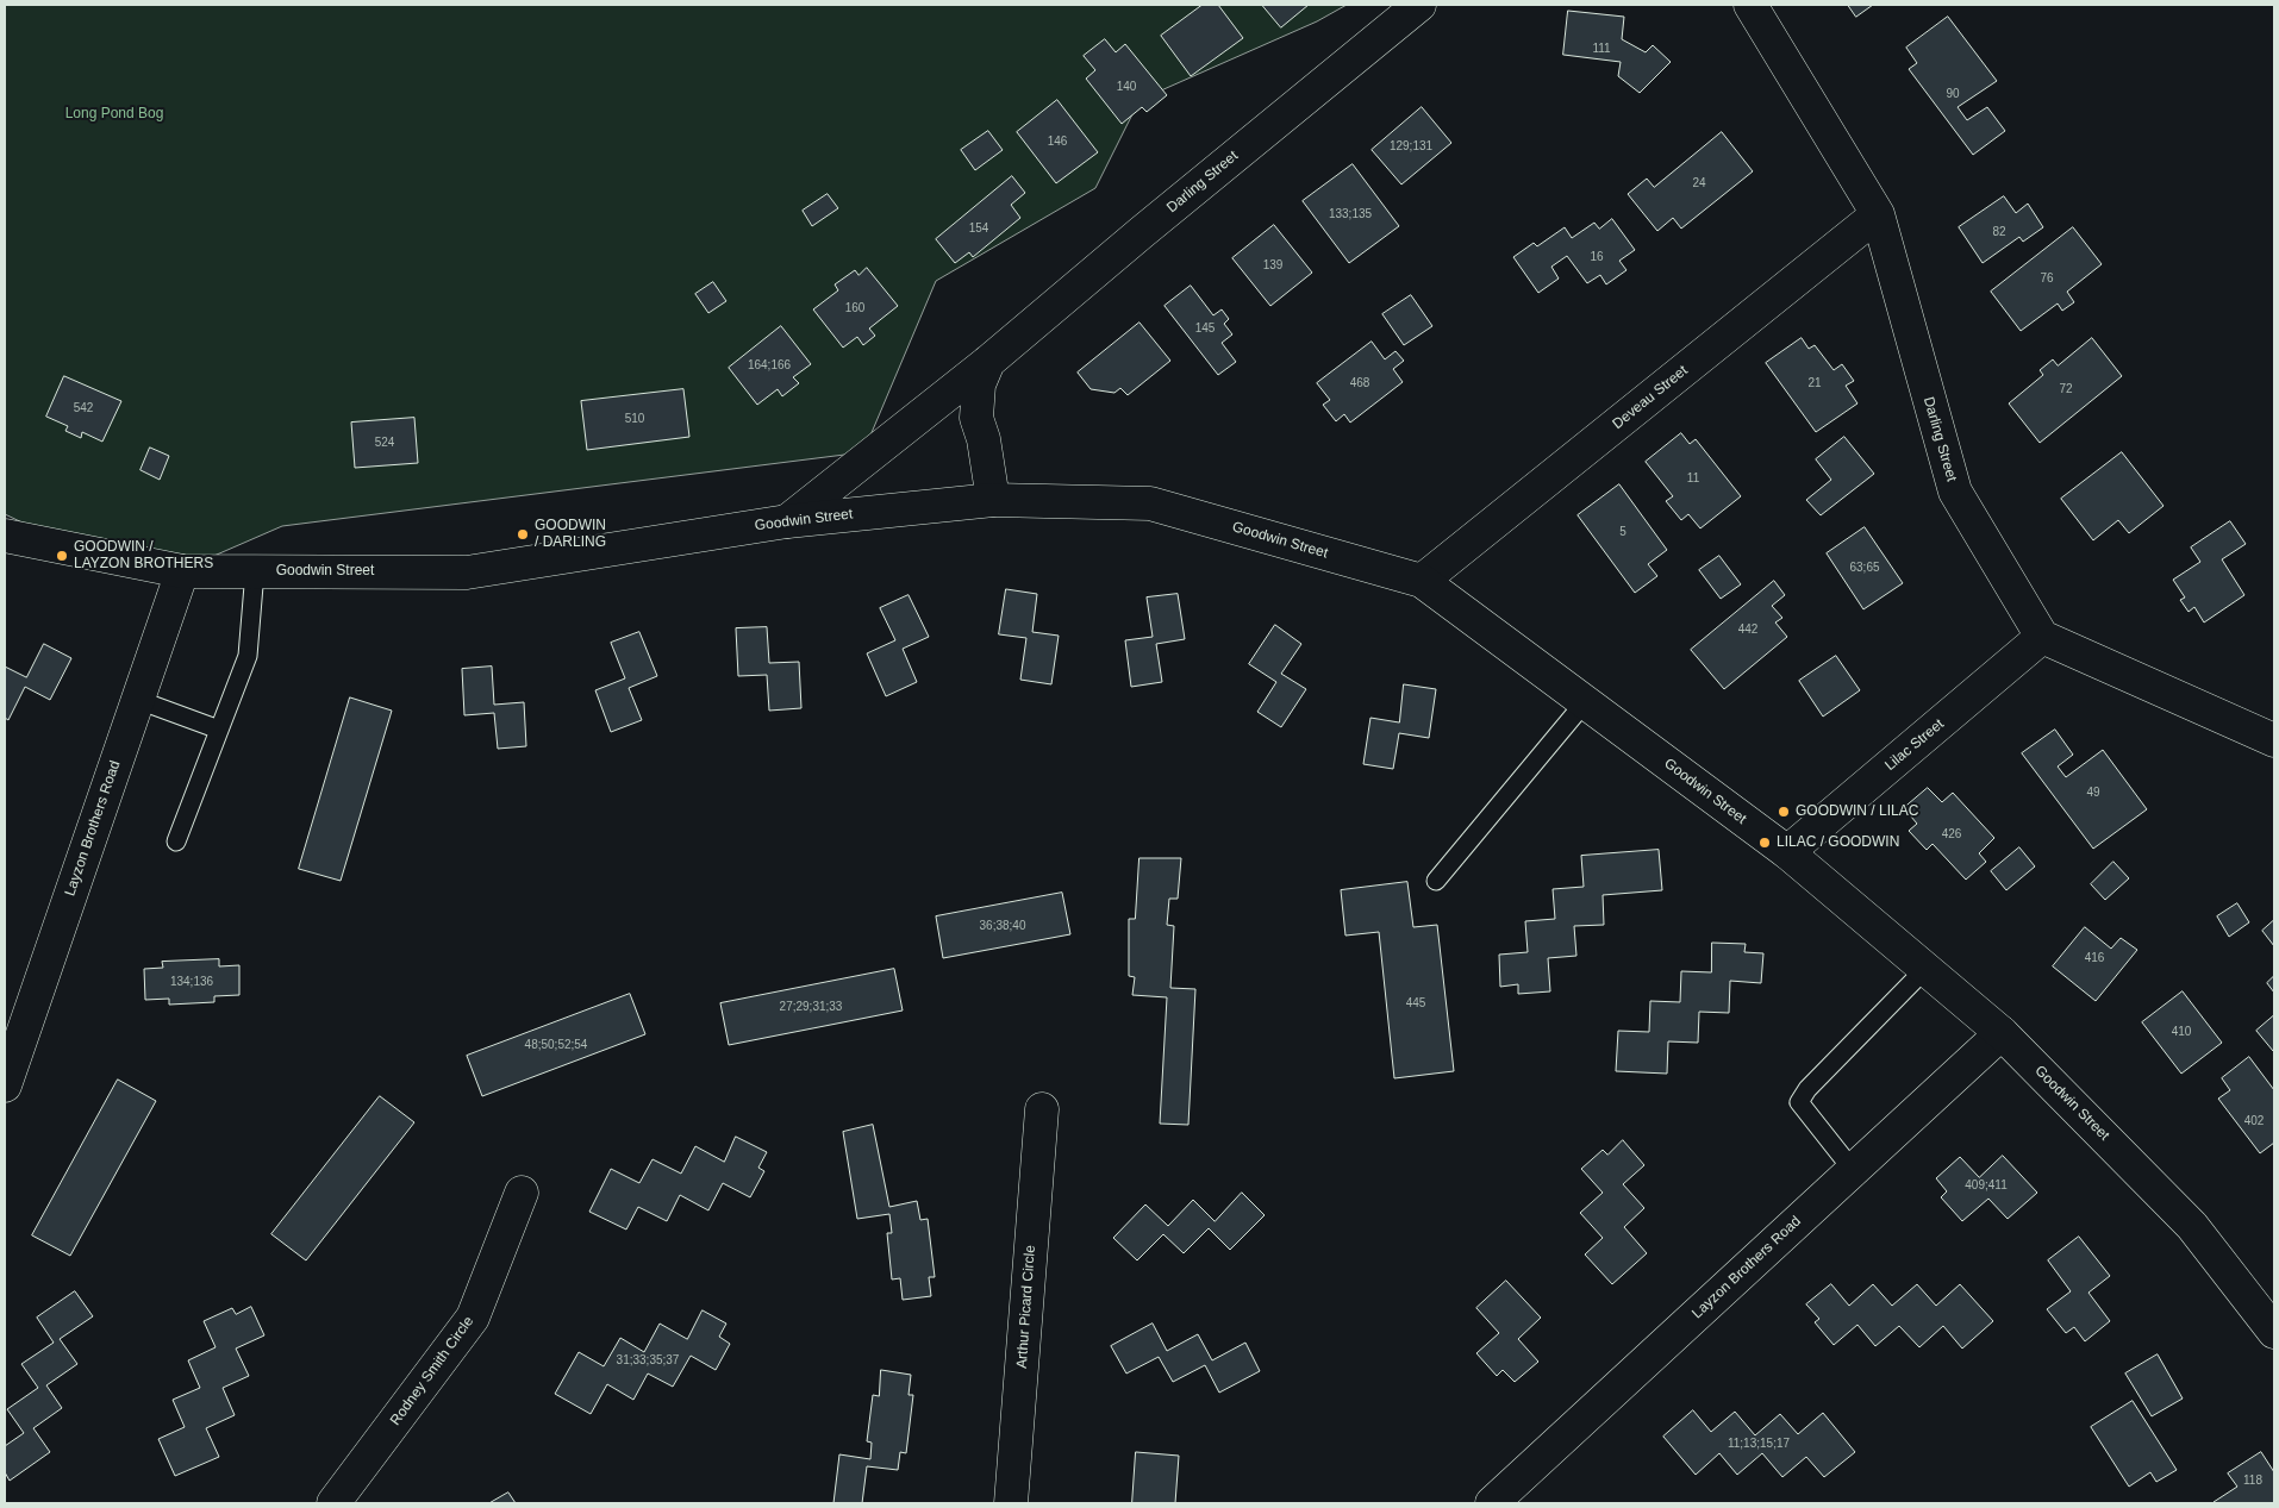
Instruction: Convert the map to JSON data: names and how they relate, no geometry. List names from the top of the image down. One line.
{"streets":{"street":["Darling Street","Deveau Street","Goodwin Street","Lilac Street","Layzon Brothers Road","Arthur Picard Circle","Rodney Smith Circle"]},"crossings":[["Darling Street","Deveau Street"],["Darling Street","Goodwin Street"],["Darling Street","Lilac Street"],["Deveau Street","Goodwin Street"],["Goodwin Street","Lilac Street"],["Goodwin Street","Layzon Brothers Road"]],"parks":["Long Pond Bog"],"places":["GOODWIN / DARLING","GOODWIN / LAYZON BROTHERS","GOODWIN / LILAC","LILAC / GOODWIN"],"house_numbers":["111","140","90","146","129;131","24","133;135","154","82","16","139","76","160","145","164;166","468","21","72","542","510","524","11","5","63;65","442","49","426","36;38;40","416","134;136","445","27;29;31;33","410","48;50;52;54","402","409;411","31;33;35;37","11;13;15;17","118"]}
